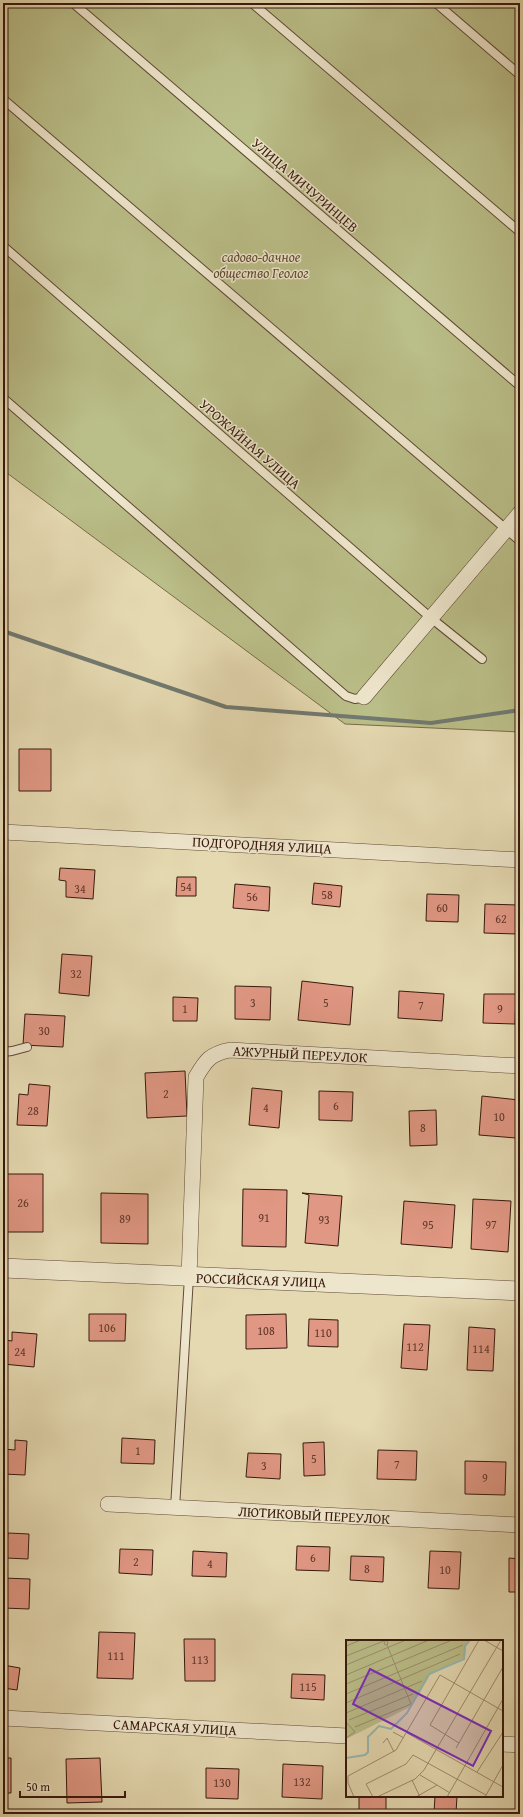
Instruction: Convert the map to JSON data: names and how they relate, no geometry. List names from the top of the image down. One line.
{"streets":{"street":["ПОДГОРОДНЯЯ УЛИЦА","АЖУРНЫЙ ПЕРЕУЛОК","РОССИЙСКАЯ УЛИЦА","ЛЮТИКОВЫЙ ПЕРЕУЛОК","САМАРСКАЯ УЛИЦА"],"lane":["УЛИЦА МИЧУРИНЦЕВ","УРОЖАЙНАЯ УЛИЦА"]},"crossings":[["АЖУРНЫЙ ПЕРЕУЛОК","РОССИЙСКАЯ УЛИЦА"]],"parks":["садово-дачное общество Геолог"],"house_numbers":["54","34","58","56","60","62","32","3","5","7","1","9","30","2","6","4","28","10","8","26","91","89","93","95","97","106","108","110","112","114","24","1","5","7","3","9","6","2","4","8","10","111","113","115","132","130"],"scale_bar":"50 m"}
